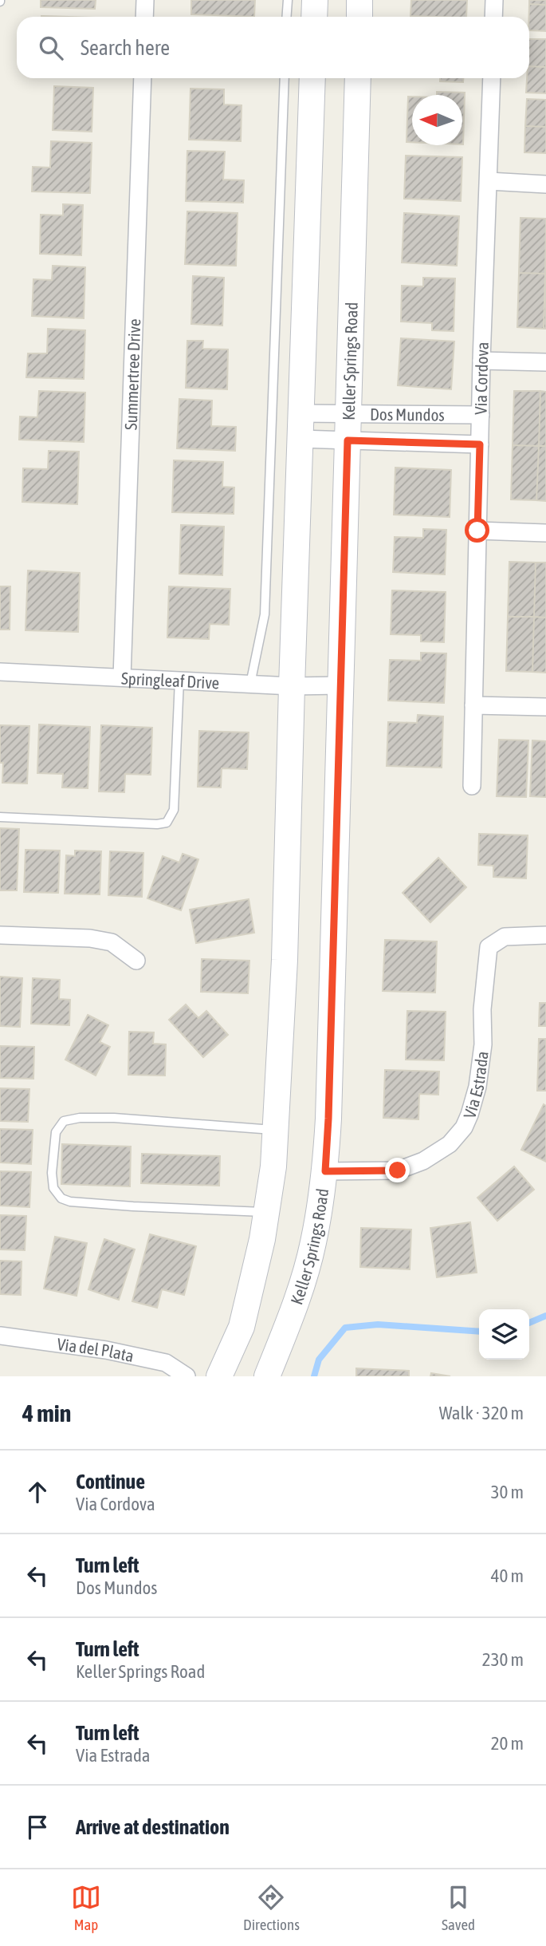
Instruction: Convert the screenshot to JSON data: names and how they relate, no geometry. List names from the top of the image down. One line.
{"streets":{"main road":["Keller Springs Road"],"street":["Summertree Drive","Via Cordova","Dos Mundos","Springleaf Drive","Via Estrada","Via del Plata"]},"crossings":[["Keller Springs Road","Dos Mundos"],["Keller Springs Road","Springleaf Drive"],["Keller Springs Road","Via Estrada"],["Summertree Drive","Springleaf Drive"],["Via Cordova","Dos Mundos"]],"north":"left","page":{"search":"Search here","heading":["4 min","Walk · 320 m"],"list":[["Continue","Via Cordova","30 m"],["Turn left","Dos Mundos","40 m"],["Turn left","Keller Springs Road","230 m"],["Turn left","Via Estrada","20 m"],"Arrive at destination"],"nav":["Map","Directions","Saved"]}}
